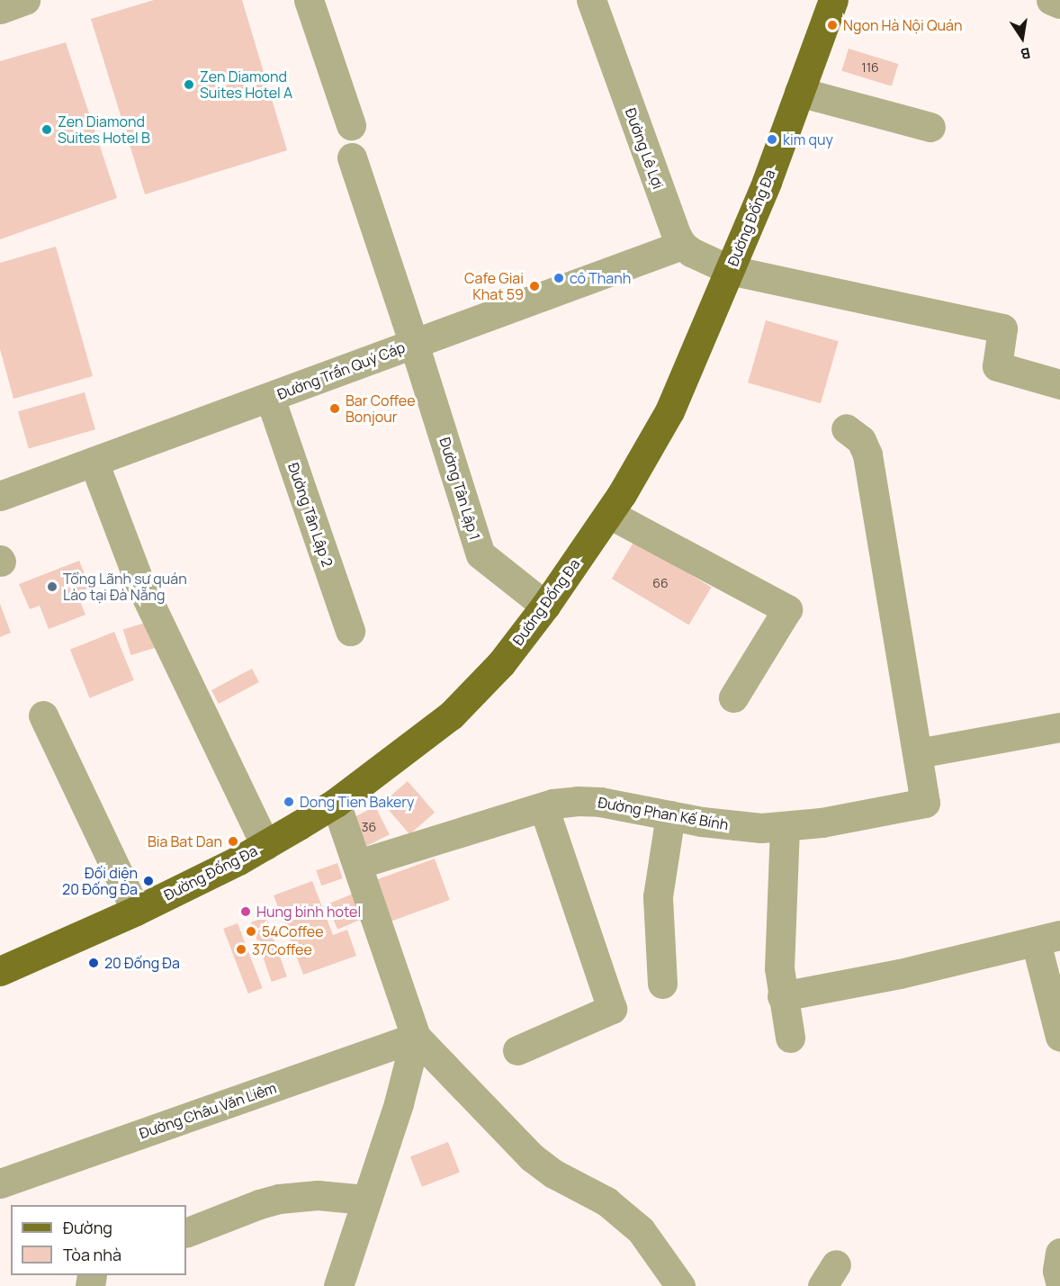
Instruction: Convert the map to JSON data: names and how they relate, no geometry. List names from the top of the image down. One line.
{"streets":{"main road":["Đường Đống Đa"],"street":["Đường Lê Lợi","Đường Trần Quý Cáp","Đường Tân Lập 1","Đường Tân Lập 2","Đường Phan Kế Bính","Đường Châu Văn Liêm"]},"crossings":[["Đường Lê Lợi","Đường Trần Quý Cáp"],["Đường Đống Đa","Đường Tân Lập 1"],["Đường Trần Quý Cáp","Đường Tân Lập 1"],["Đường Trần Quý Cáp","Đường Tân Lập 2"]],"places":["Ngon Hà Nội Quán","Zen Diamond Suites Hotel A","Zen Diamond Suites Hotel B","kim quy","cô Thanh","Cafe Giai Khat 59","Bar Coffee Bonjour","Tổng Lãnh sự quán Lào tại Đà Nẵng","Dong Tien Bakery","Bia Bat Dan","Đối diện 20 Đống Đa","Hung binh hotel","54Coffee","37Coffee","20 Đống Đa"],"house_numbers":["116","66","36"],"legend":["Đường","Tòa nhà"],"north":"bottom"}
